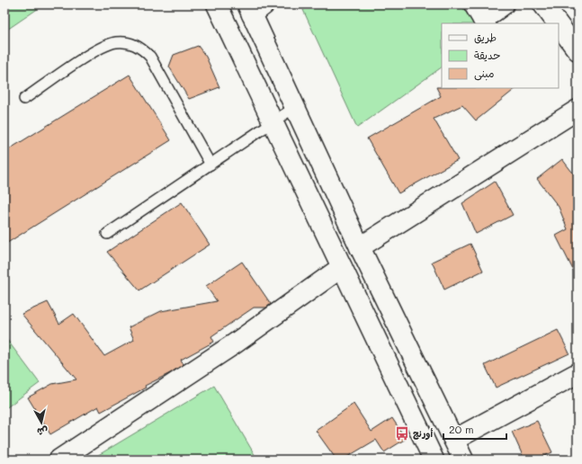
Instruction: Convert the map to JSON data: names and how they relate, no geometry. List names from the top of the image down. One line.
{"places":{"bus stop":["أورنج"]},"legend":["طريق","حديقة","مبنى"],"scale_bar":"20 m","north":"bottom"}
